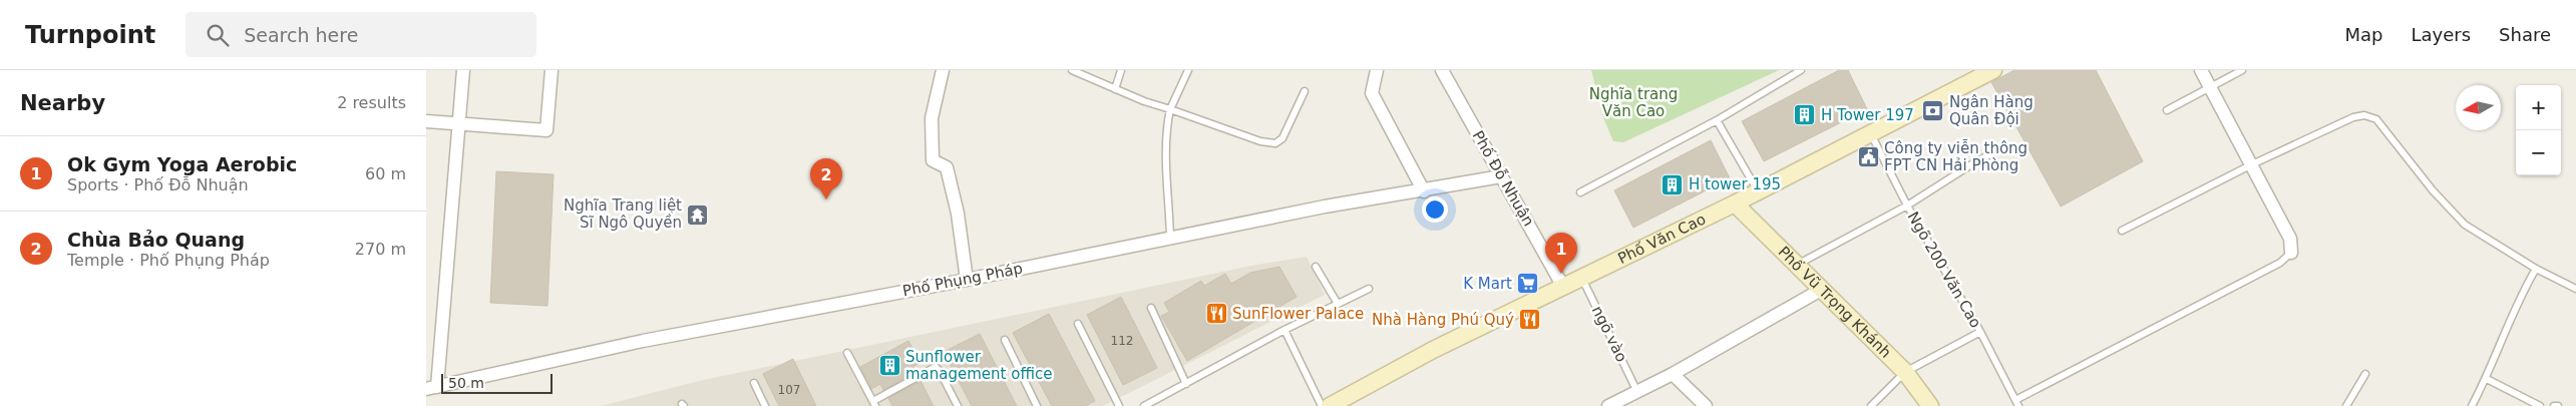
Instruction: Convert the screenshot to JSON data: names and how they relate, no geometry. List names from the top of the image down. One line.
{"streets":{"street":["Phố Đỗ Nhuận","Phố Văn Cao","Phố Phụng Pháp","Phố Vũ Trọng Khánh"],"lane":["Ngõ 200 Văn Cao","ngõ vào"]},"crossings":[["Phố Đỗ Nhuận","Phố Văn Cao"],["Phố Đỗ Nhuận","Phố Phụng Pháp"],["Phố Văn Cao","Ngõ 200 Văn Cao"],["Phố Văn Cao","Phố Vũ Trọng Khánh"],["Phố Văn Cao","ngõ vào"]],"parks":["Nghĩa trang Văn Cao"],"places":{"bank":["Ngân Hàng Quân Đội"],"building":["H Tower 197","H tower 195","Sunflower management office"],"public building":["Công ty viễn thông FPT CN Hải Phòng"],"temple":["Nghĩa Trang liệt Sĩ Ngô Quyền"],"supermarket":["K Mart"],"restaurant":["SunFlower Palace","Nhà Hàng Phú Quý"]},"house_numbers":["112","107"],"scale_bar":"50 m","north":"left","page":{"header":"Turnpoint","search":"Search here","nav":["Map","Layers","Share"],"heading":["Nearby","2 results"],"map_buttons":["+","−"],"list":[{"mark":"1","name":"Ok Gym Yoga Aerobic","note":"Sports · Phố Đỗ Nhuận","value":"60 m"},{"mark":"2","name":"Chùa Bảo Quang","note":"Temple · Phố Phụng Pháp","value":"270 m"}],"pins":["2","1"],"scale":"50 m"}}
